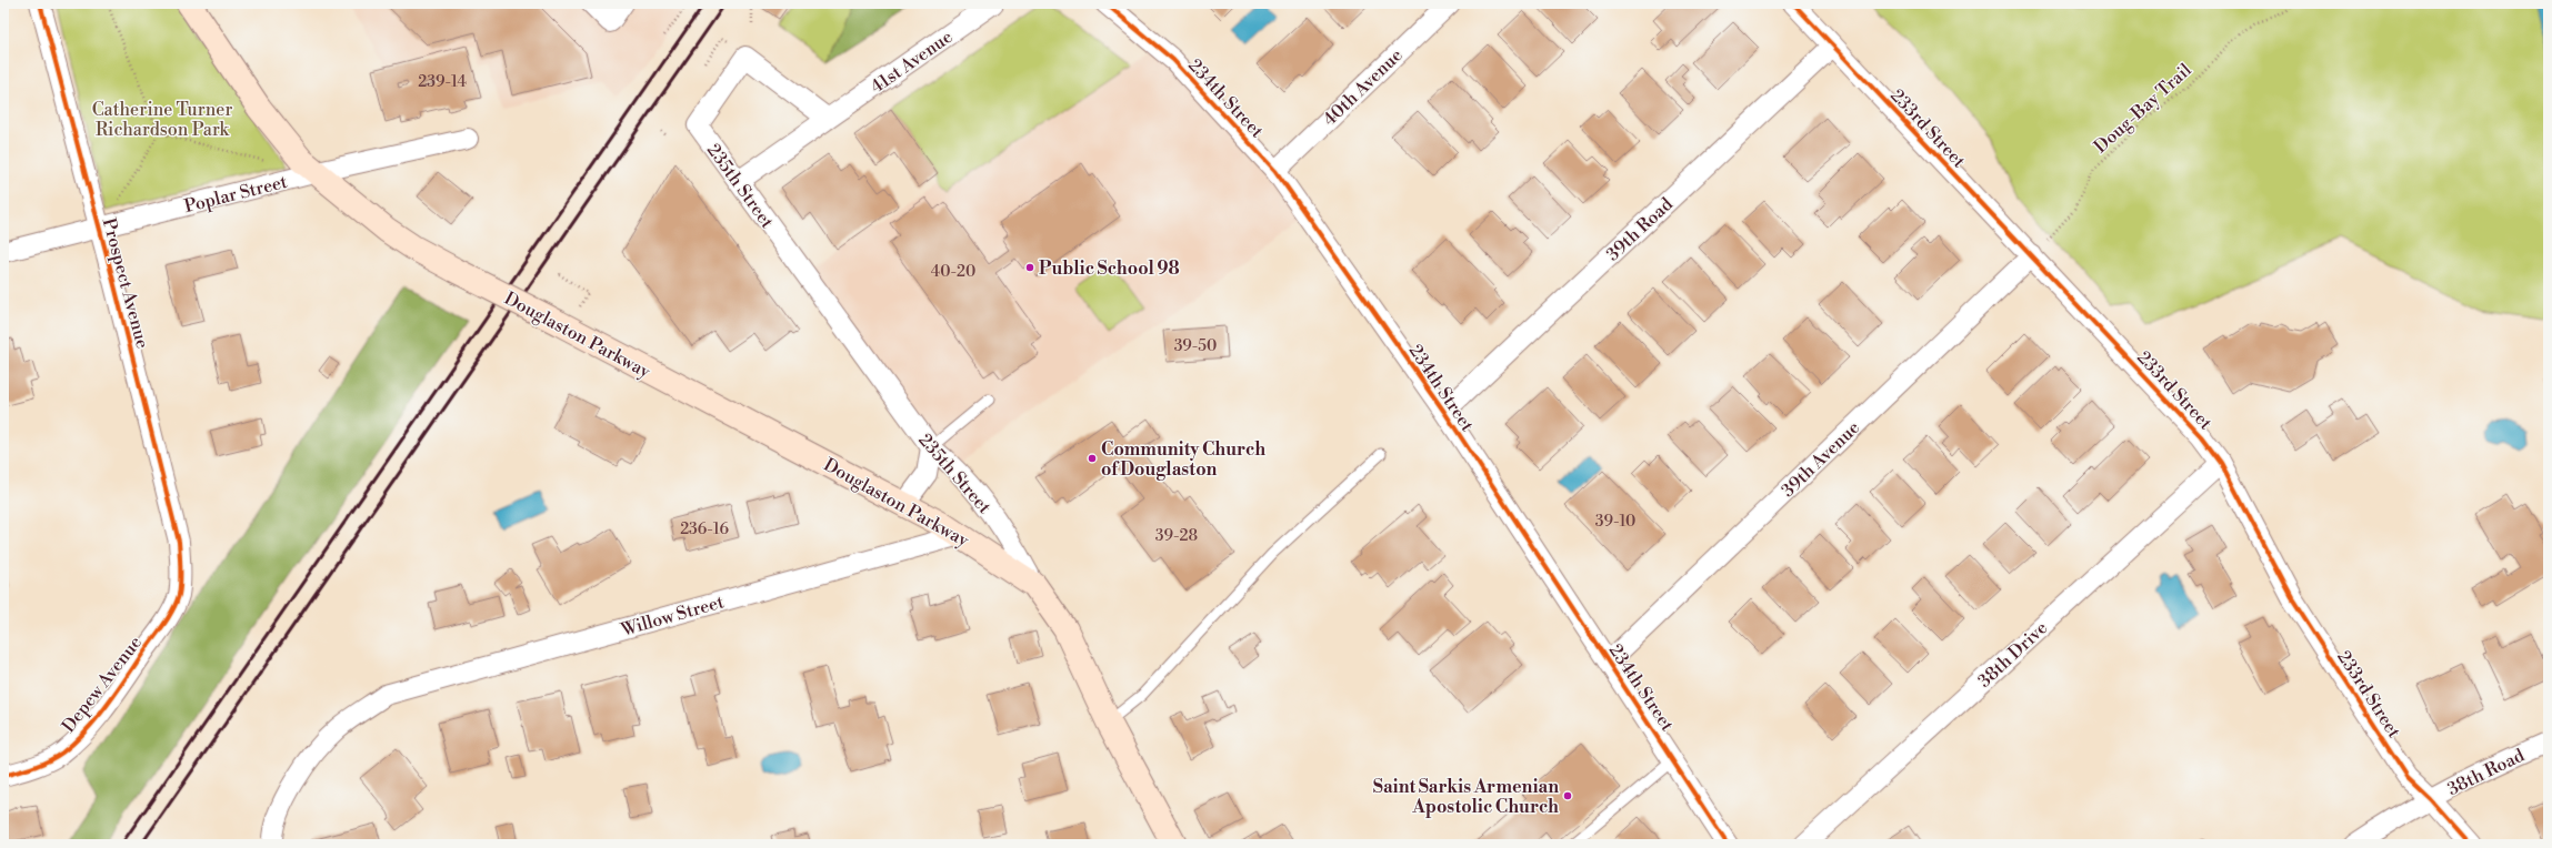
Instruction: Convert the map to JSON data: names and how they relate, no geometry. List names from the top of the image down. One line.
{"streets":{"main road":["235th Street","Douglaston Parkway"],"street":["41st Avenue","40th Avenue","234th Street","233rd Street","Poplar Street","39th Road","Prospect Avenue","39th Avenue","Willow Street","38th Drive","Depew Avenue","38th Road"],"path":["Doug-Bay Trail"]},"crossings":[["41st Avenue","235th Street"],["40th Avenue","234th Street"],["234th Street","39th Road"],["234th Street","39th Avenue"],["Doug-Bay Trail","233rd Street"],["Doug-Bay Trail","39th Avenue"],["233rd Street","39th Road"],["233rd Street","39th Avenue"],["233rd Street","38th Drive"],["233rd Street","38th Road"],["235th Street","Douglaston Parkway"],["Poplar Street","Prospect Avenue"],["Poplar Street","Douglaston Parkway"],["Prospect Avenue","Depew Avenue"],["Douglaston Parkway","Willow Street"]],"parks":["Catherine Turner Richardson Park"],"places":["Public School 98","Community Church of Douglaston","Saint Sarkis Armenian Apostolic Church"],"house_numbers":["239-14","40-20","39-50","39-10","236-16","39-28"]}
